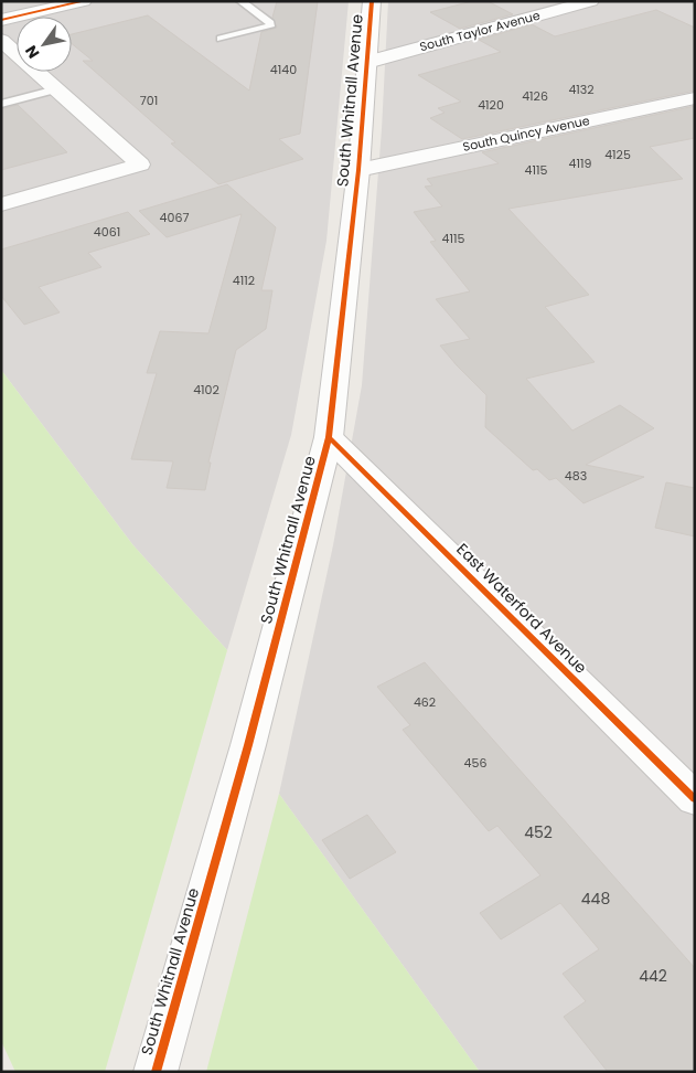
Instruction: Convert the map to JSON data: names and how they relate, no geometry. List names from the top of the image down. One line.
{"streets":{"street":["South Taylor Avenue","South Whitnall Avenue","South Quincy Avenue","East Waterford Avenue"]},"crossings":[["South Taylor Avenue","South Whitnall Avenue"],["South Whitnall Avenue","South Quincy Avenue"],["South Whitnall Avenue","East Waterford Avenue"]],"house_numbers":["4140","4132","4126","701","4120","4125","4119","4115","4067","4061","4115","4112","4102","483","462","456","452","448","442"],"north":"bottom left"}
